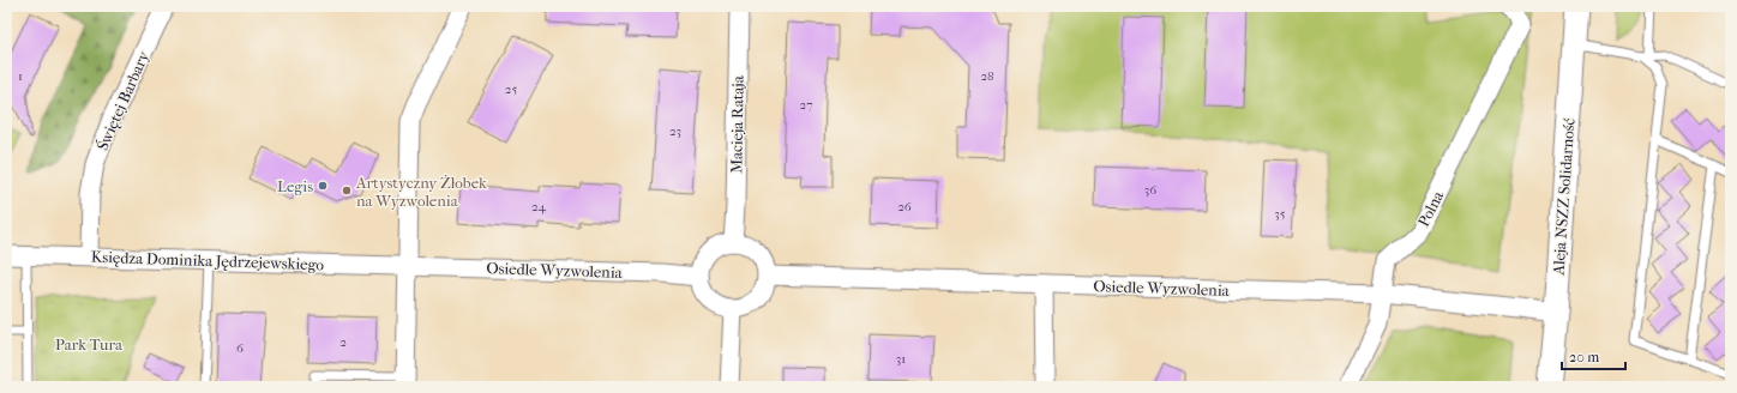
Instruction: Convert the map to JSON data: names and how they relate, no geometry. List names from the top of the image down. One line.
{"streets":{"street":["Świętej Barbary","Macieja Rataja","Aleja NSZZ Solidarność","Polna","Księdza Dominika Jędrzejewskiego","Osiedle Wyzwolenia"]},"crossings":[["Świętej Barbary","Księdza Dominika Jędrzejewskiego"],["Macieja Rataja","Osiedle Wyzwolenia"],["Aleja NSZZ Solidarność","Osiedle Wyzwolenia"],["Polna","Osiedle Wyzwolenia"],["Księdza Dominika Jędrzejewskiego","Osiedle Wyzwolenia"]],"parks":["Park Tura"],"places":["Legis","Artystyczny Żłobek na Wyzwolenia"],"house_numbers":["1","28","25","27","23","36","24","26","35","2","6","31"],"scale_bar":"20 m"}
